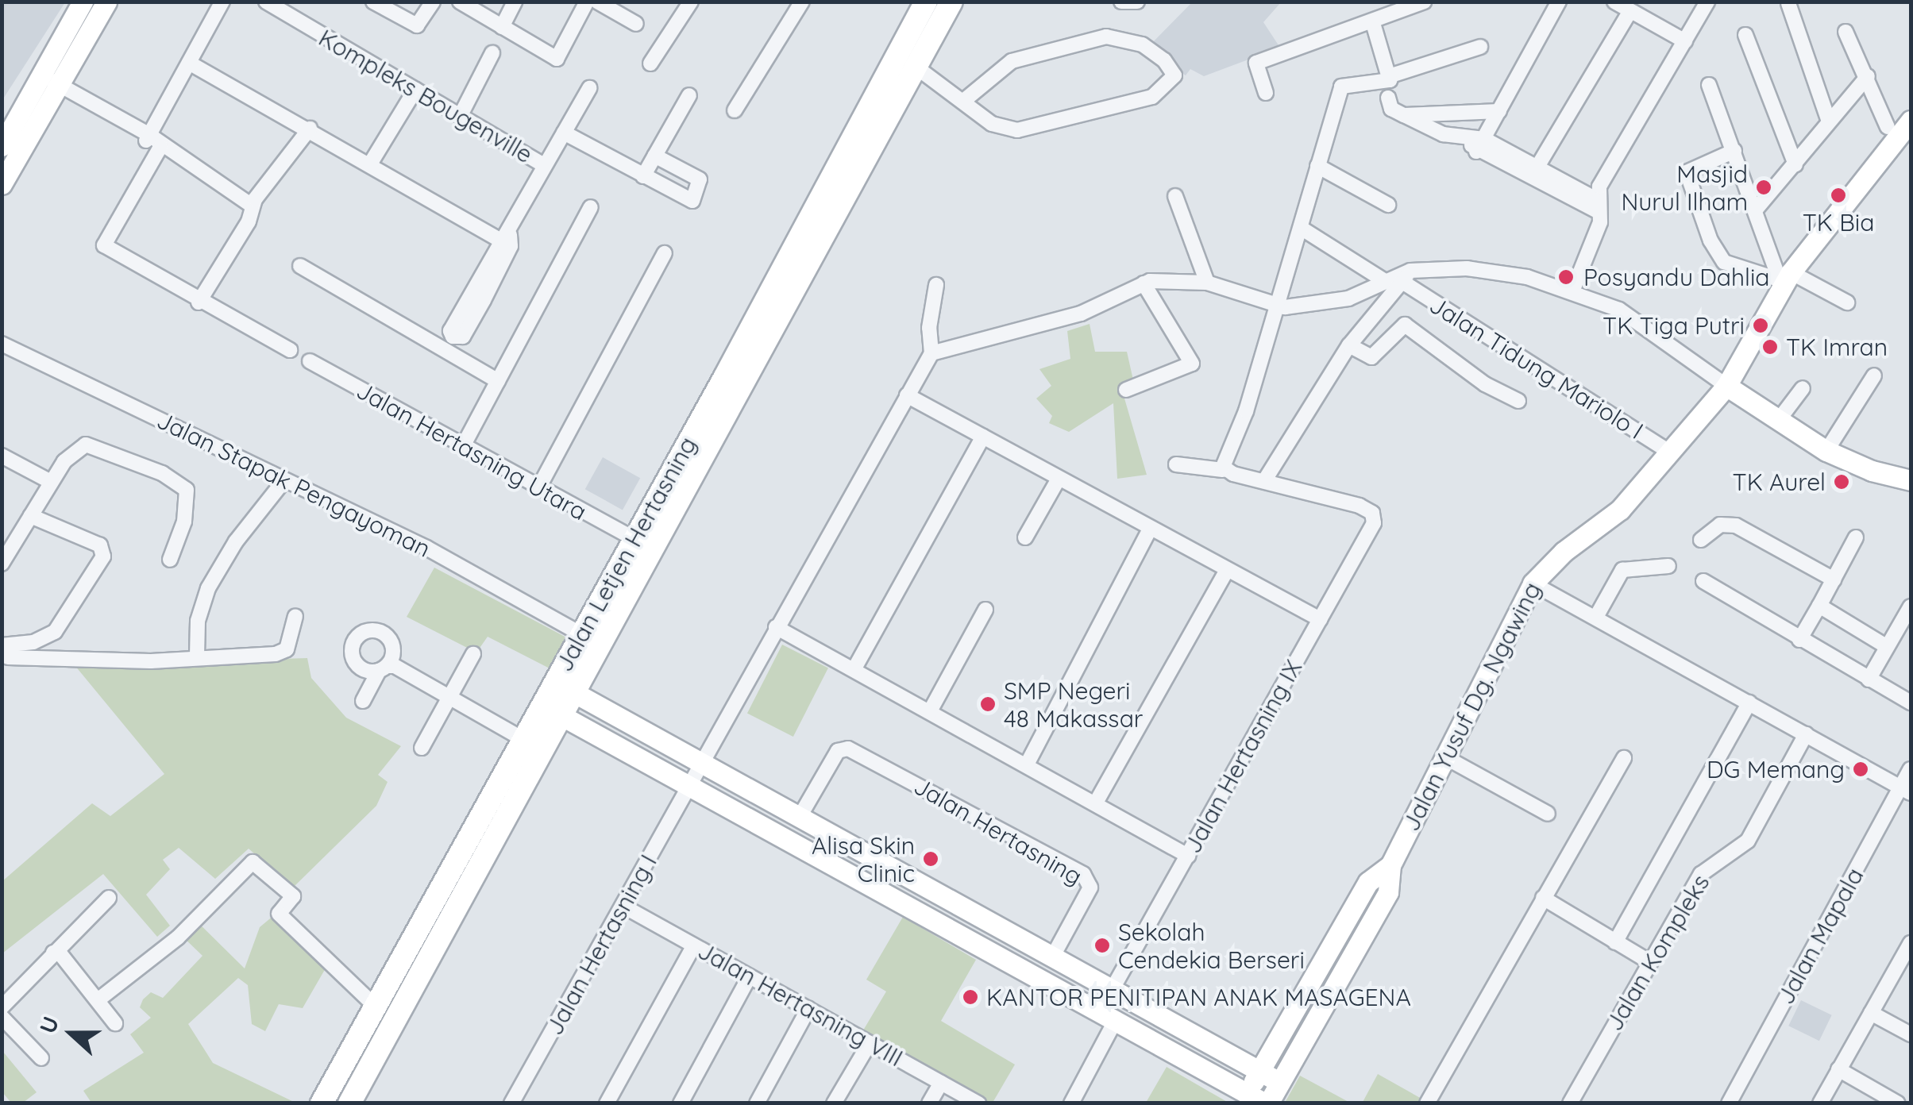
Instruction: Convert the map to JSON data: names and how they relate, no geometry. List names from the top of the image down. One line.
{"streets":{"main road":["Jalan Letjen Hertasning"],"street":["Kompleks Bougenville","Jalan Tidung Mariolo I","Jalan Hertasning Utara","Jalan Stapak Pengayoman","Jalan Yusuf Dg. Ngawing","Jalan Hertasning IX","Jalan Hertasning","Jalan Mapala","Jalan Hertasning I","Jalan Kompleks","Jalan Hertasning VIII"]},"crossings":[["Jalan Tidung Mariolo I","Jalan Yusuf Dg. Ngawing"],["Jalan Hertasning Utara","Jalan Letjen Hertasning"],["Jalan Stapak Pengayoman","Jalan Letjen Hertasning"],["Jalan Hertasning I","Jalan Hertasning VIII"]],"places":["Masjid Nurul Ilham","TK Bia","Posyandu Dahlia","TK Tiga Putri","TK Imran","TK Aurel","SMP Negeri 48 Makassar","DG Memang","Alisa Skin Clinic","Sekolah Cendekia Berseri","KANTOR PENITIPAN ANAK MASAGENA"],"north":"left"}
